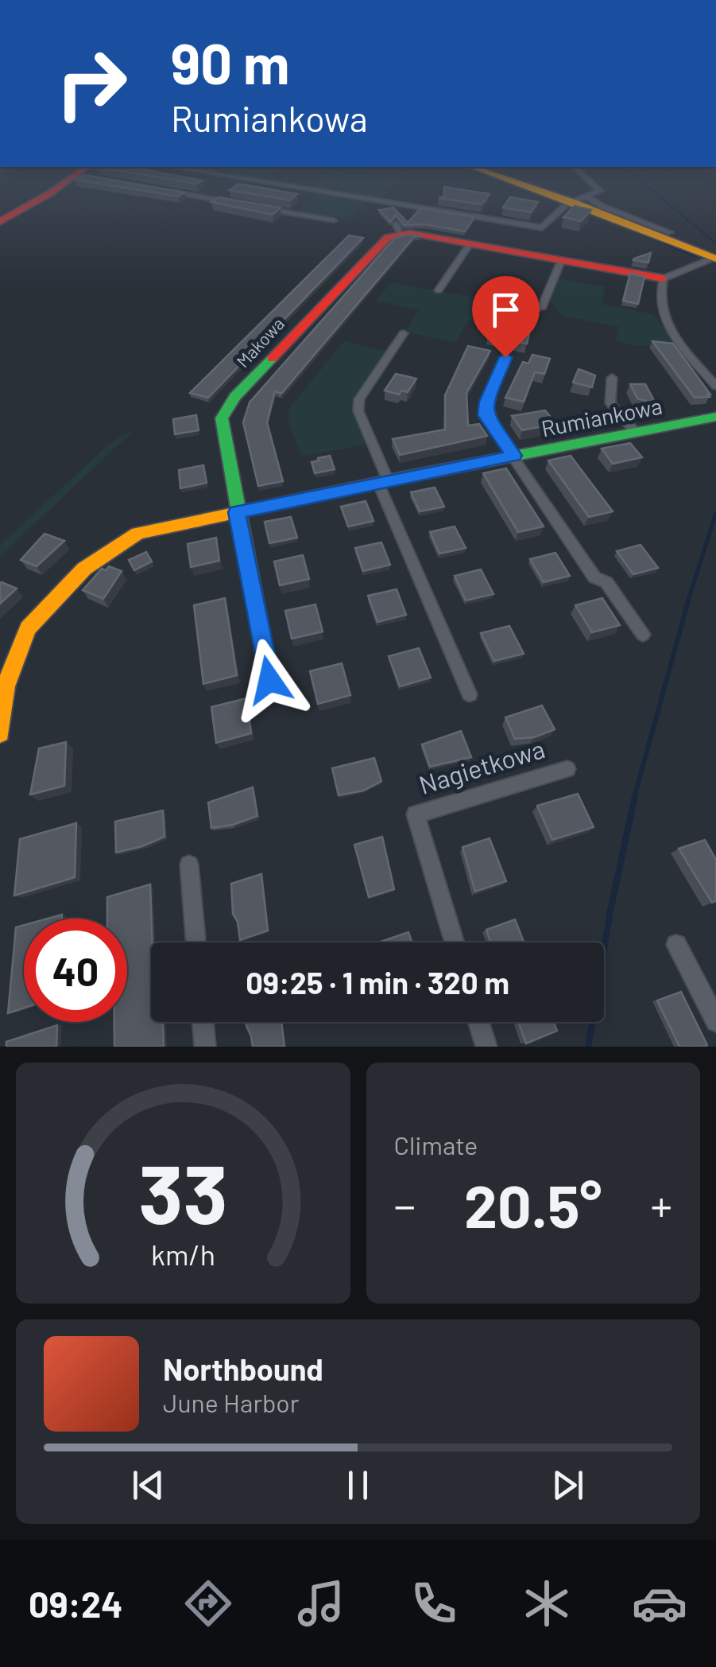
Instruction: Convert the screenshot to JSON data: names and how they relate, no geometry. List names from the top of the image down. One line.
{"streets":{"street":["Makowa","Rumiankowa","Nagietkowa"]},"crossings":[["Makowa","Rumiankowa"]],"page":{"turn":["90 m","Rumiankowa"],"limit":"40","trip":"09:25 · 1 min · 320 m","tile":"Climate","heat":["−","20.5°","+"],"song":["Northbound","June Harbor"],"tabs":"09:24","gauge":["33","km/h"]}}
